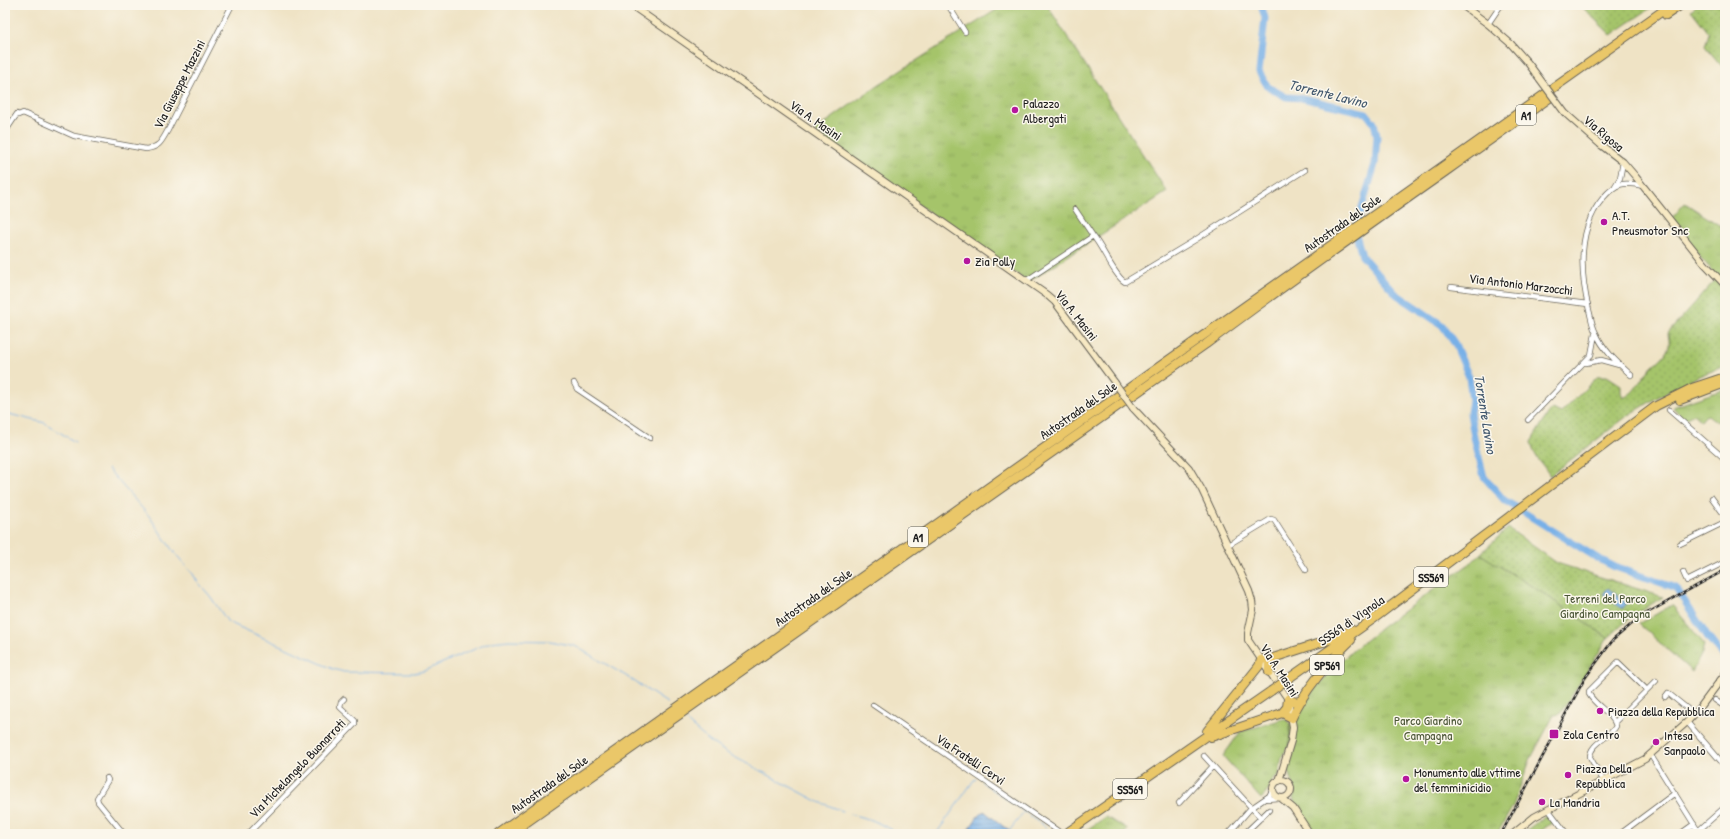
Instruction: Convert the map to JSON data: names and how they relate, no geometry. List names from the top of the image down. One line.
{"streets":{"highway":["A1","Autostrada del Sole","SS569","SS569 di Vignola","SP569"],"street":["Via Giuseppe Mazzini","Via A. Masini","Via Rigosa","Via Antonio Marzocchi","Via Fratelli Cervi","Via Michelangelo Buonarroti"]},"crossings":[["Via A. Masini","SP569"],["SS569 di Vignola","SP569"],["SS569 di Vignola","Via Fratelli Cervi"]],"water":["Torrente Lavino"],"parks":["Terreni del Parco Giardino Campagna","Parco Giardino Campagna"],"places":{"other":["Palazzo Albergati","A.T. Pneusmotor Snc","Zia Polly","Piazza della Repubblica","Intesa Sanpaolo","Piazza Della Repubblica","Monumento alle vttime del femminicidio","La Mandria"],"transit":["Zola Centro"]}}
